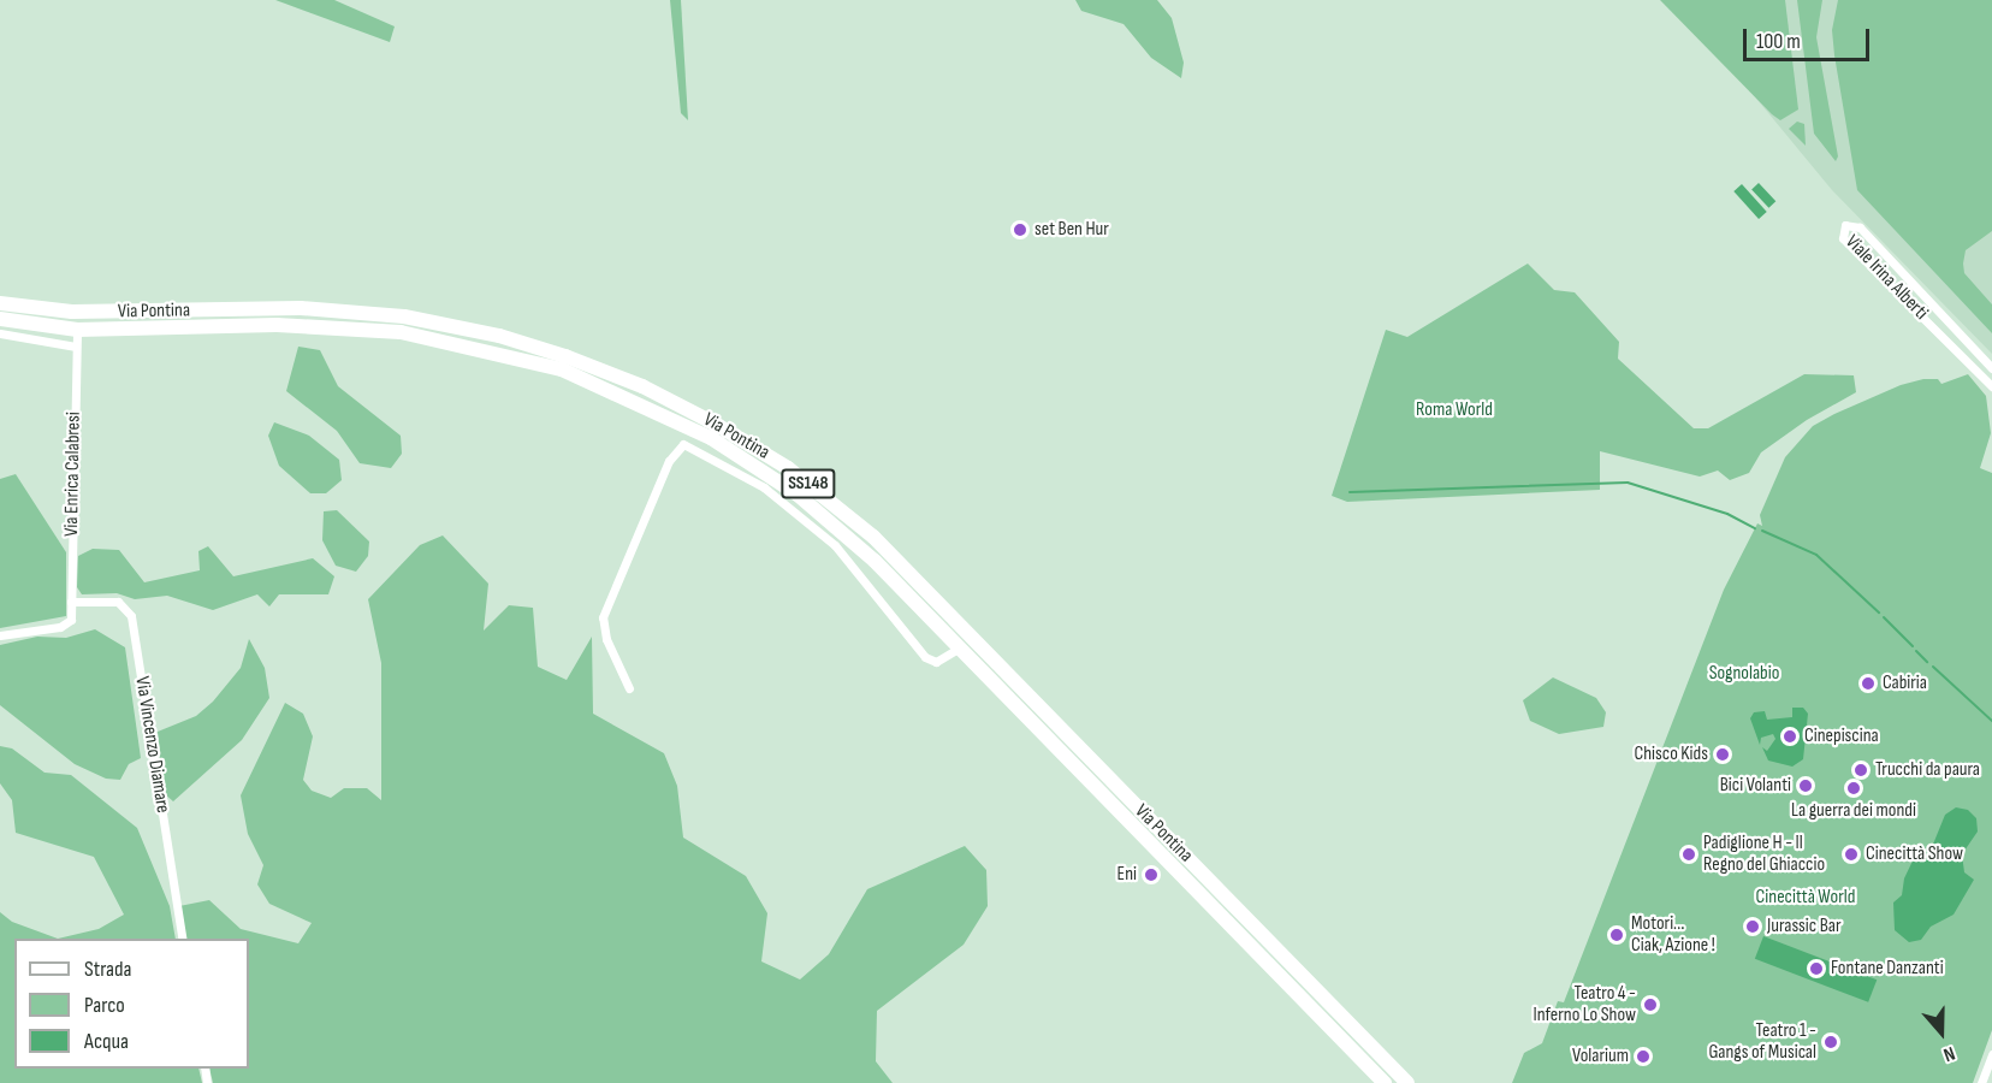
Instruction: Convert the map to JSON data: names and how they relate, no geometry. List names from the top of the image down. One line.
{"streets":{"highway":["Via Pontina","SS148"],"street":["Viale Irina Alberti","Via Enrica Calabresi","Via Vincenzo Diamare"]},"crossings":[["Via Pontina","Via Enrica Calabresi"],["Via Enrica Calabresi","Via Vincenzo Diamare"]],"parks":["Roma World","Sognolabio","Cinecittà World"],"places":["set Ben Hur","Cabiria","Cinepiscina","Chisco Kids","Trucchi da paura","Bici Volanti","La guerra dei mondi","Padiglione H - Il Regno del Ghiaccio","Cinecittà Show","Eni","Jurassic Bar","Motori... Ciak, Azione !","Fontane Danzanti","Teatro 4 - Inferno Lo Show","Teatro 1 - Gangs of Musical","Volarium"],"legend":["Strada","Parco","Acqua"],"scale_bar":"100 m","north":"bottom"}
